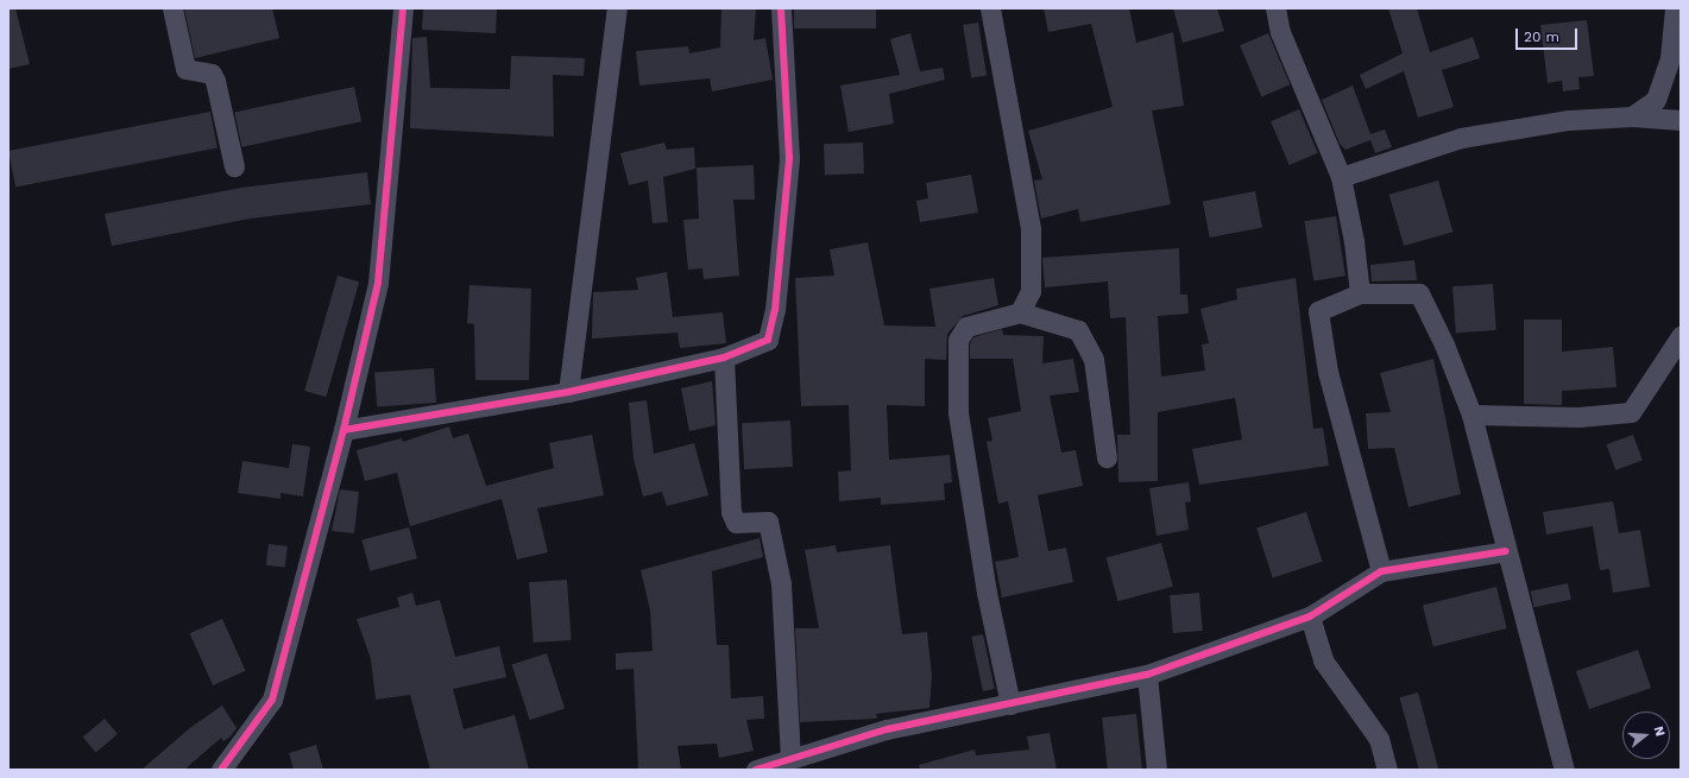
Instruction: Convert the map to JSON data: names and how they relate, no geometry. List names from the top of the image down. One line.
{"scale_bar":"20 m","north":"right"}
